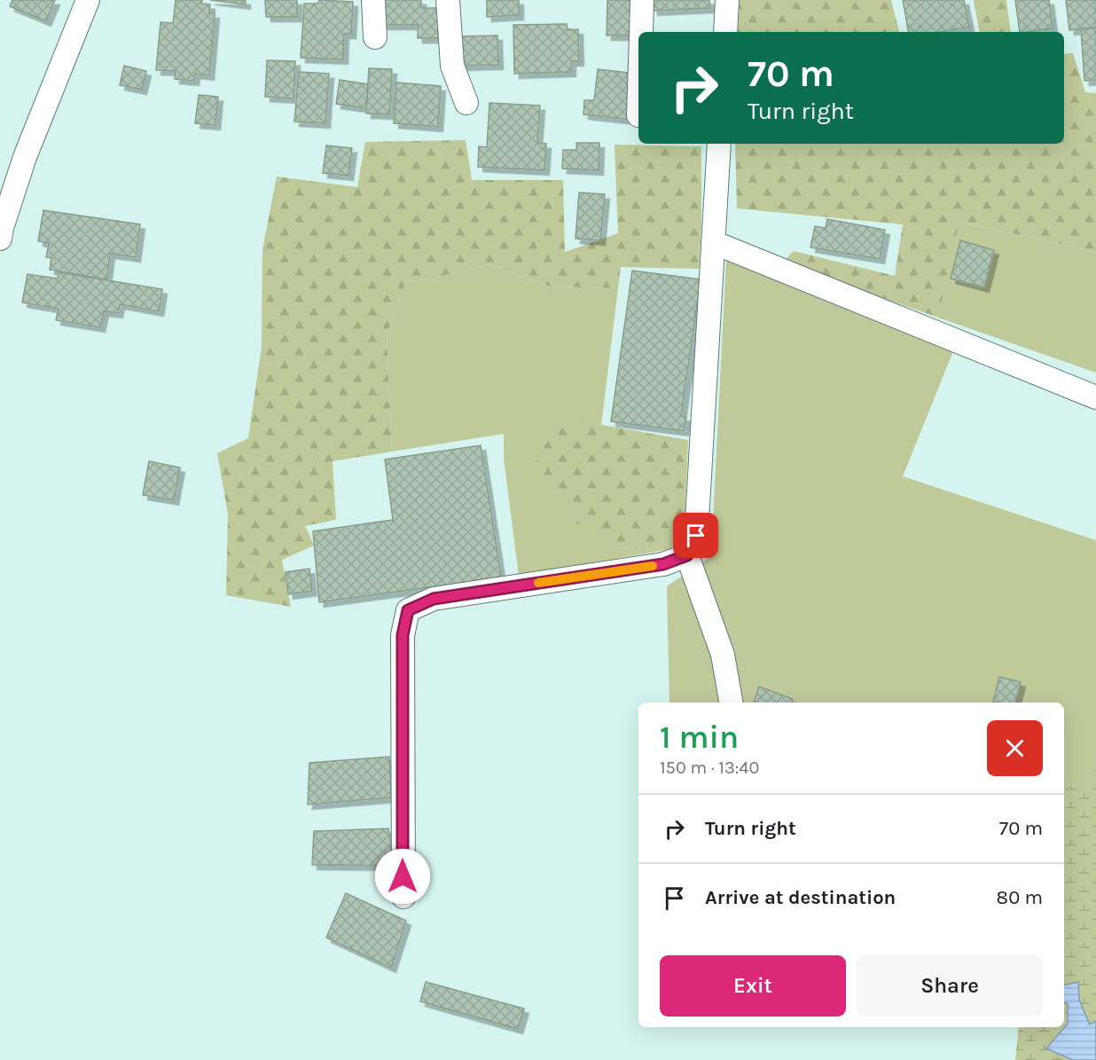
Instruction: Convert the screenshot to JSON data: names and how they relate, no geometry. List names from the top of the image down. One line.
{"page":{"turn":["70 m","Turn right"],"heading":["1 min","150 m · 13:40"],"list":[{"name":"Turn right","value":"70 m"},{"name":"Arrive at destination","value":"80 m"}],"buttons":["Exit","Share"]}}
